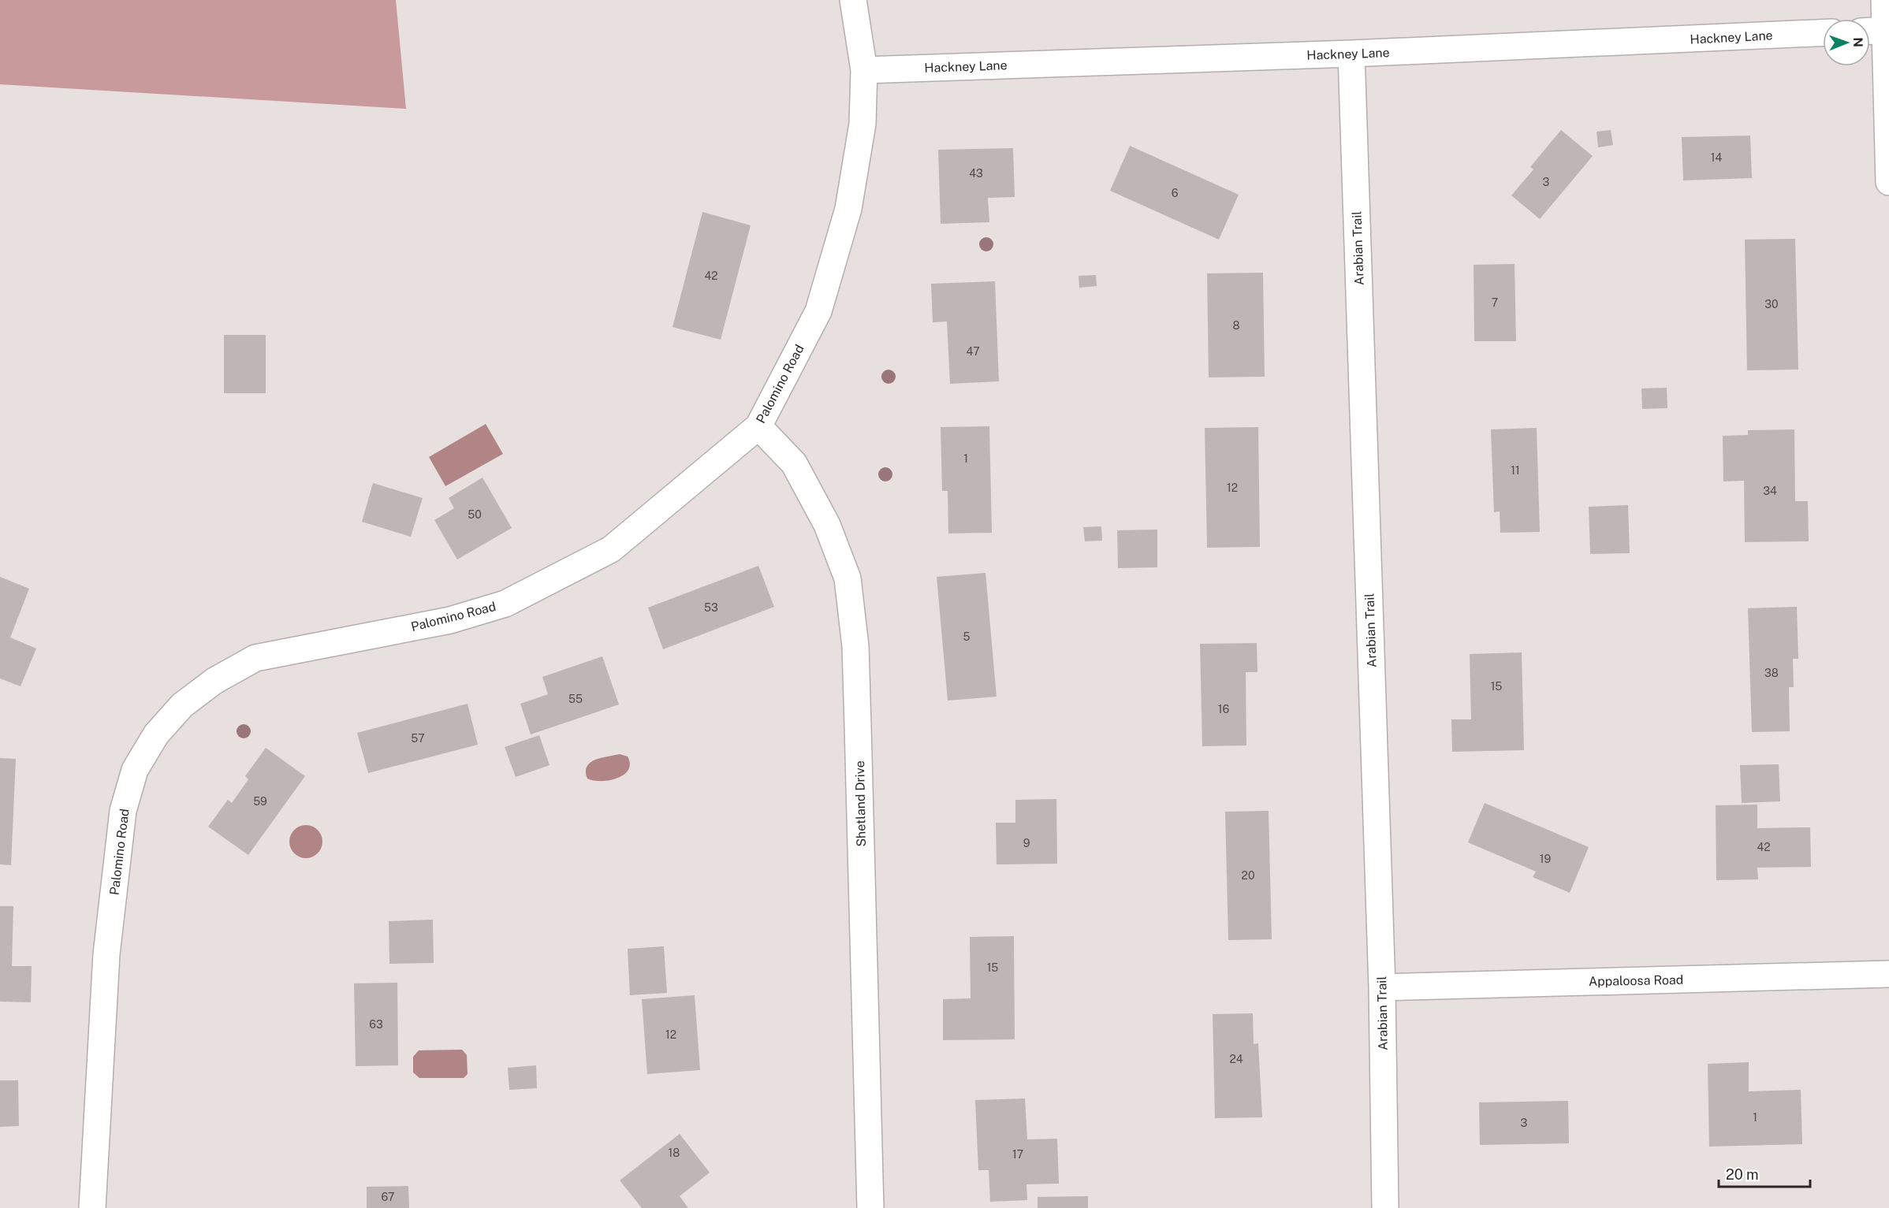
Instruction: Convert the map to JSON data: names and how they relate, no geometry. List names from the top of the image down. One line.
{"streets":{"street":["Hackney Lane","Arabian Trail","Palomino Road","Shetland Drive","Appaloosa Road"]},"crossings":[["Hackney Lane","Arabian Trail"],["Hackney Lane","Palomino Road"],["Arabian Trail","Appaloosa Road"],["Palomino Road","Shetland Drive"]],"house_numbers":["14","43","3","6","42","7","30","8","47","1","11","12","34","50","53","5","38","15","55","16","57","59","9","42","19","20","15","63","12","24","1","3","18","17","67"],"scale_bar":"20 m","north":"right"}
